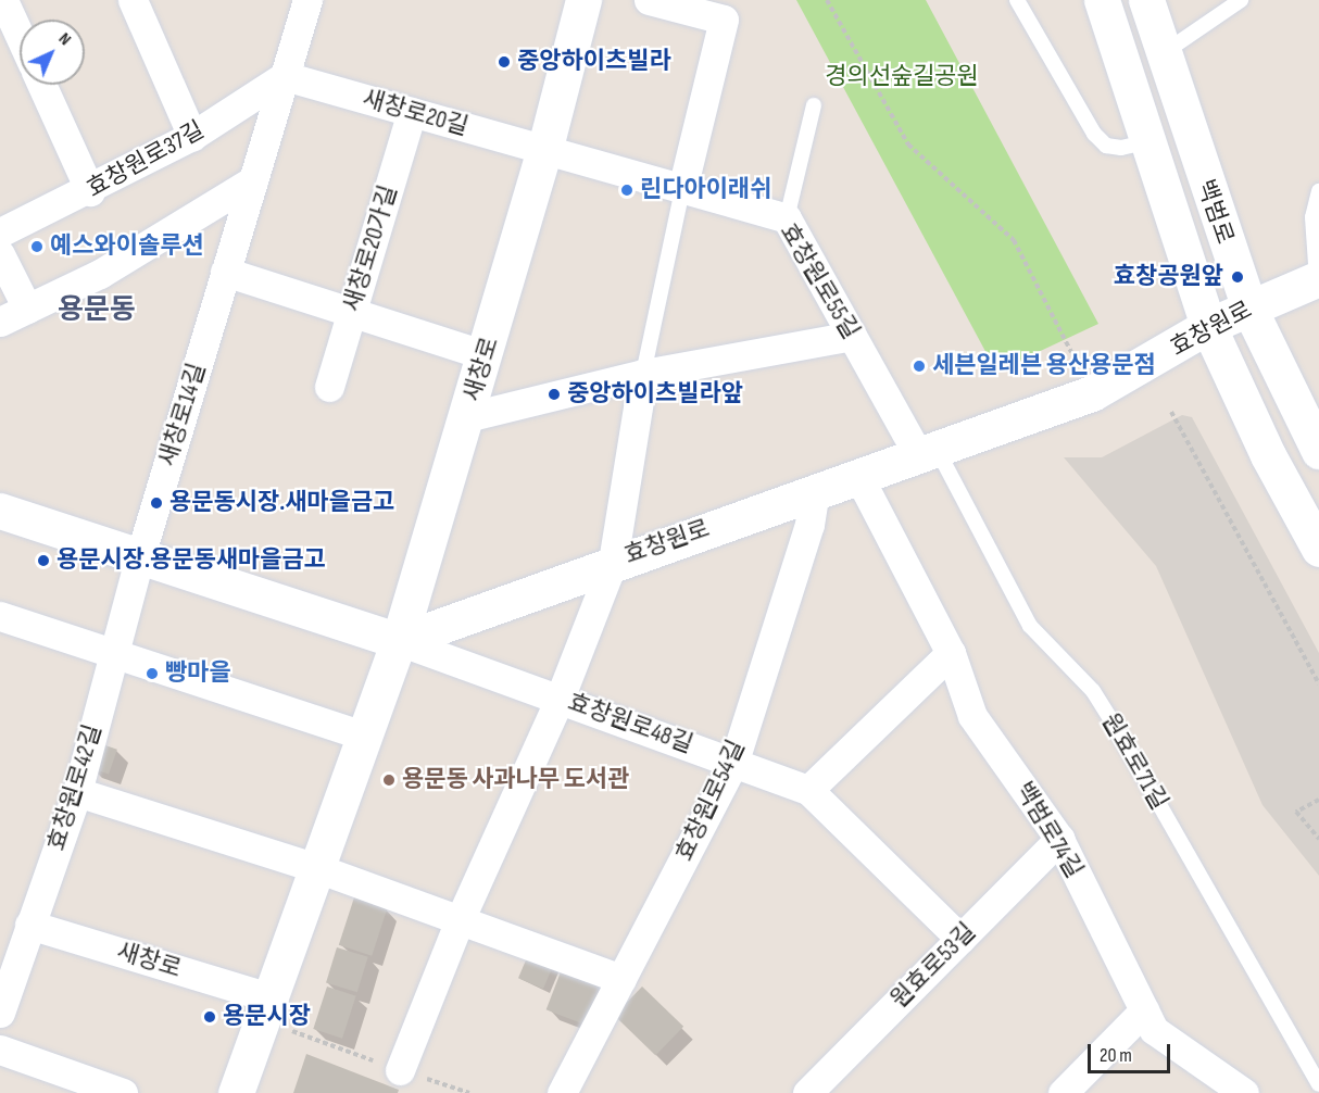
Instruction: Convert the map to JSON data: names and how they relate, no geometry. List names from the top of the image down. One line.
{"streets":{"main road":["백범로","효창원로","새창로"],"street":["새창로20길","효창원로37길","새창로20가길","효창원로55길","새창로14길","효창원로48길","효창원로42길","효창원로54길","백범로74길","원효로53길"],"lane":["원효로71길"]},"crossings":[["새창로20길","효창원로37길"],["새창로20길","새창로20가길"],["새창로20길","효창원로55길"],["새창로20길","새창로"],["새창로20길","새창로14길"],["효창원로37길","새창로14길"],["백범로","효창원로"],["효창원로55길","효창원로"],["효창원로55길","새창로"],["효창원로55길","원효로71길"],["효창원로","새창로"],["효창원로","효창원로48길"],["효창원로","원효로71길"],["효창원로","효창원로54길"],["효창원로","백범로74길"],["새창로","효창원로48길"],["새창로","효창원로42길"],["새창로14길","효창원로42길"],["효창원로48길","효창원로54길"],["효창원로48길","원효로53길"],["백범로74길","원효로53길"]],"districts":["용문동"],"parks":["경의선숲길공원"],"places":["중앙하이츠빌라","린다아이래쉬","예스와이솔루션","효창공원앞","세븐일레븐 용산용문점","중앙하이츠빌라앞","용문동시장.새마을금고","용문시장.용문동새마을금고","빵마을","용문동 사과나무 도서관","용문시장"],"scale_bar":"20 m","north":"top right"}
